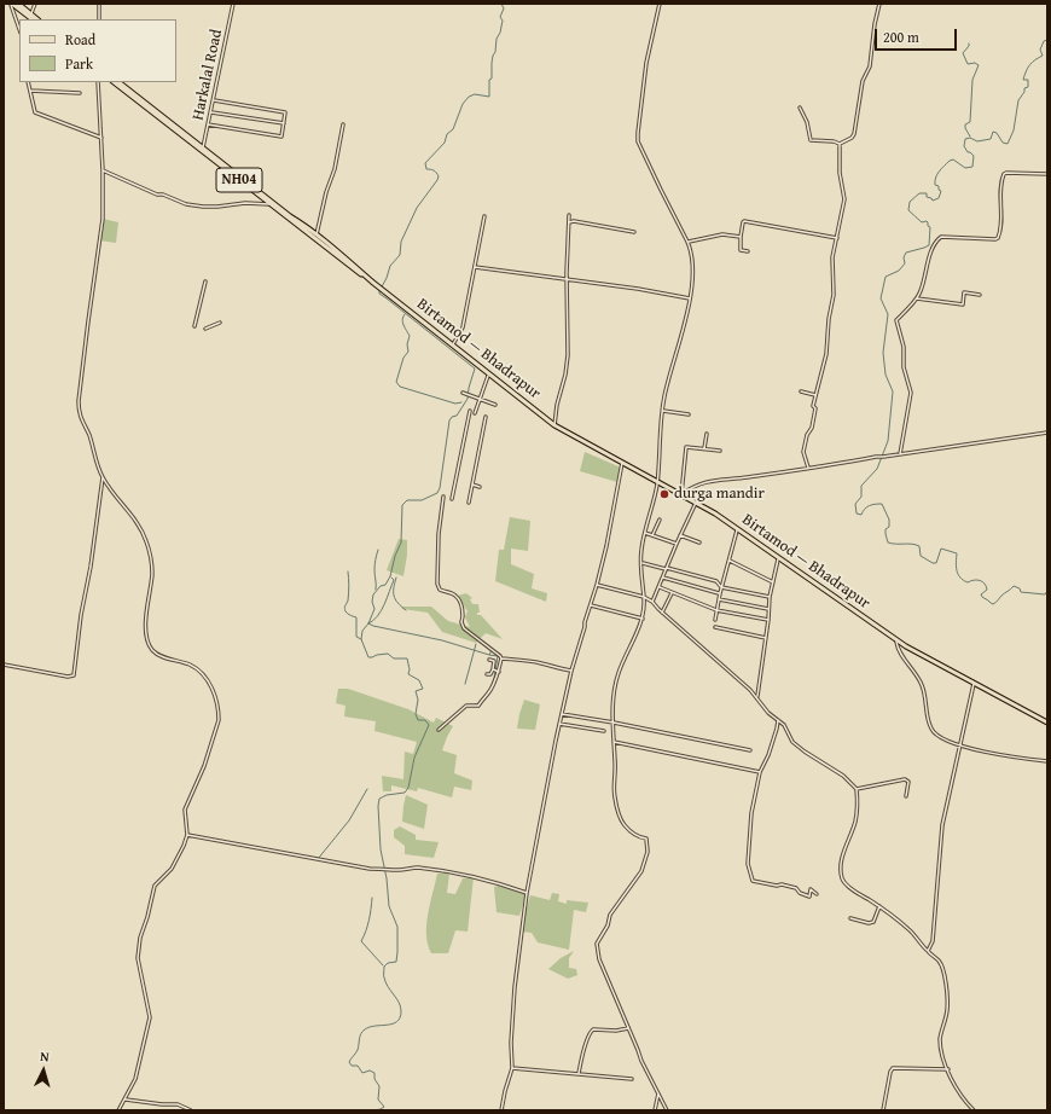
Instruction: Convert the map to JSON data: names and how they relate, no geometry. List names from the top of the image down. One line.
{"streets":{"main road":["NH04","Birtamod — Bhadrapur"],"street":["Harkalal Road"]},"crossings":[["Harkalal Road","Birtamod — Bhadrapur"]],"places":["durga mandir"],"legend":["Road","Park"],"scale_bar":"200 m","north":"top"}
